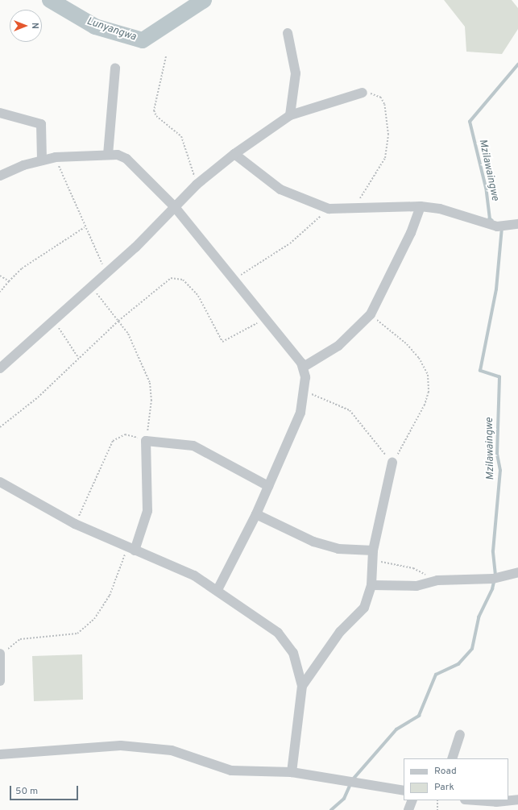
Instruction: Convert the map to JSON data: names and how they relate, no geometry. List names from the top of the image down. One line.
{"water":["Lunyangwa","Mzilawaingwe"],"legend":["Road","Park"],"scale_bar":"50 m","north":"right"}
